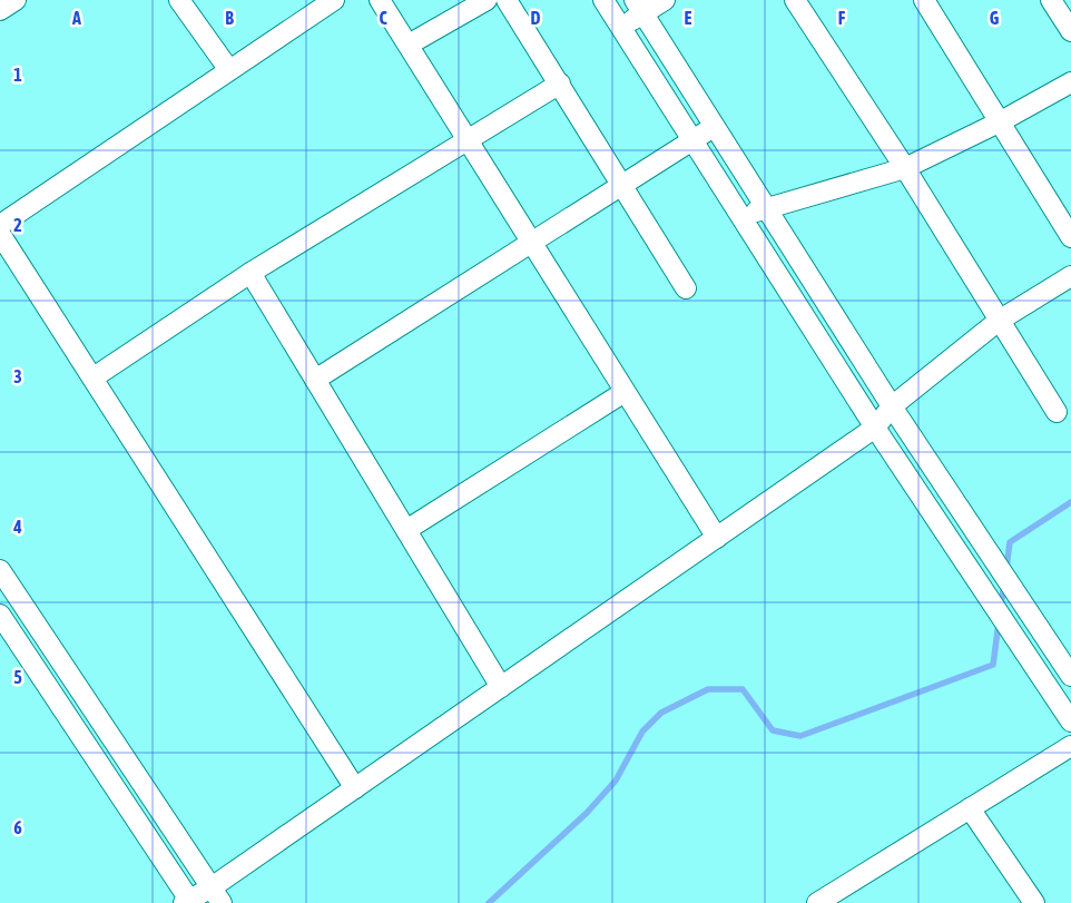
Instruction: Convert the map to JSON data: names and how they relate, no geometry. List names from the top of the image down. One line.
{"grid":{"columns":["A","B","C","D","E","F","G"],"rows":["1","2","3","4","5","6"]}}
